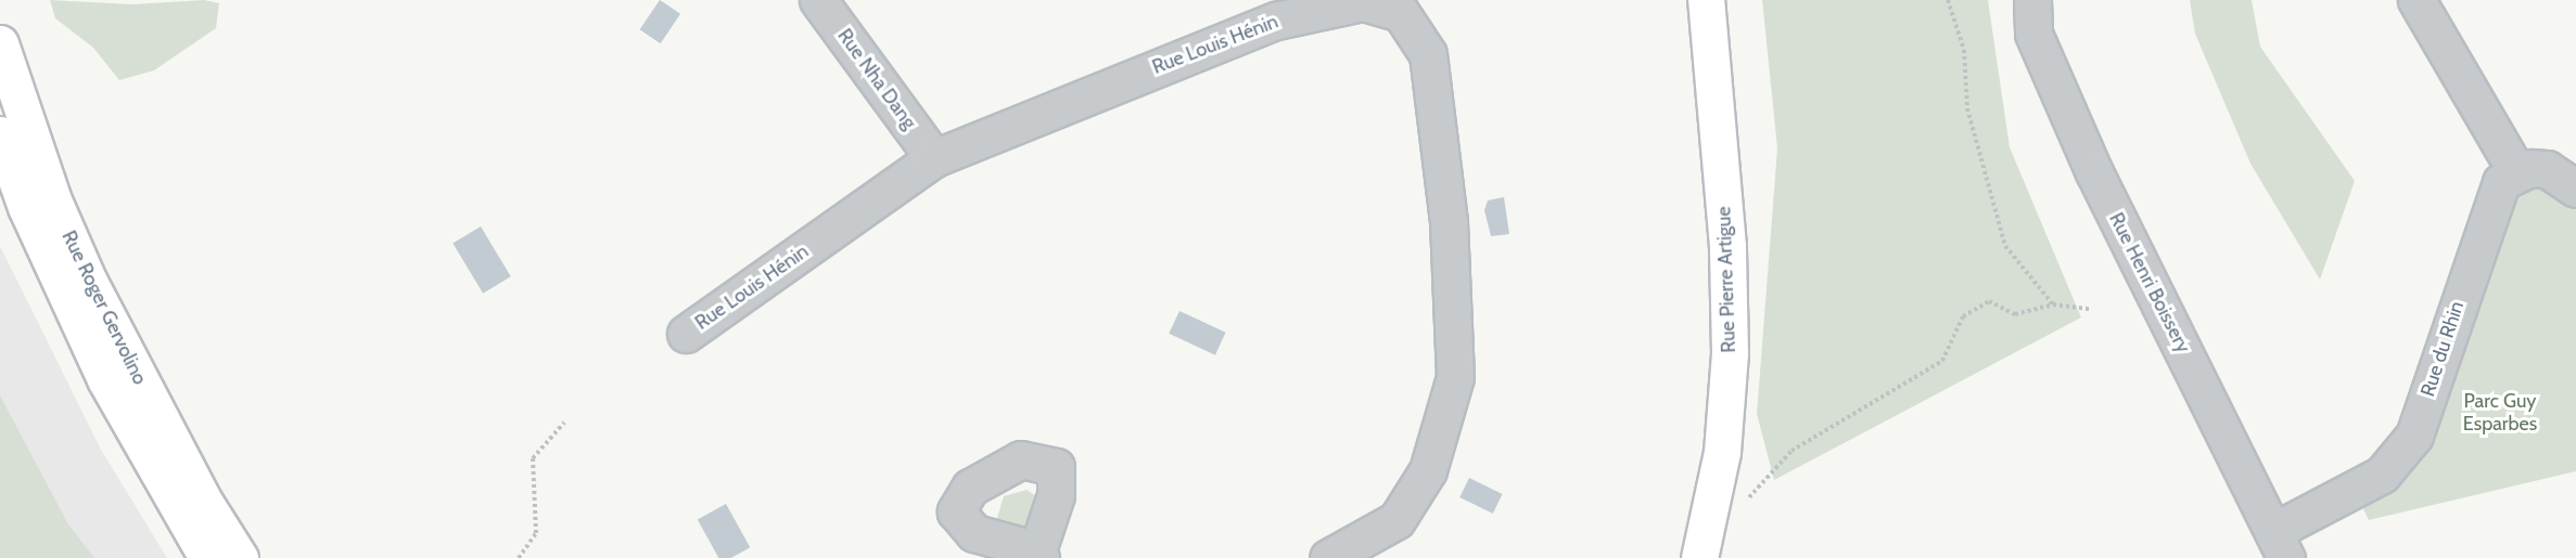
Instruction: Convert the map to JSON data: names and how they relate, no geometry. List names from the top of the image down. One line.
{"streets":{"main road":["Rue Pierre Artigue","Rue Roger Gervolino"],"street":["Rue Louis Hénin","Rue Nha Dang","Rue Henri Boissery","Rue du Rhin"]},"crossings":[["Rue Louis Hénin","Rue Nha Dang"],["Rue Henri Boissery","Rue du Rhin"]],"parks":["Parc Guy Esparbes"]}
